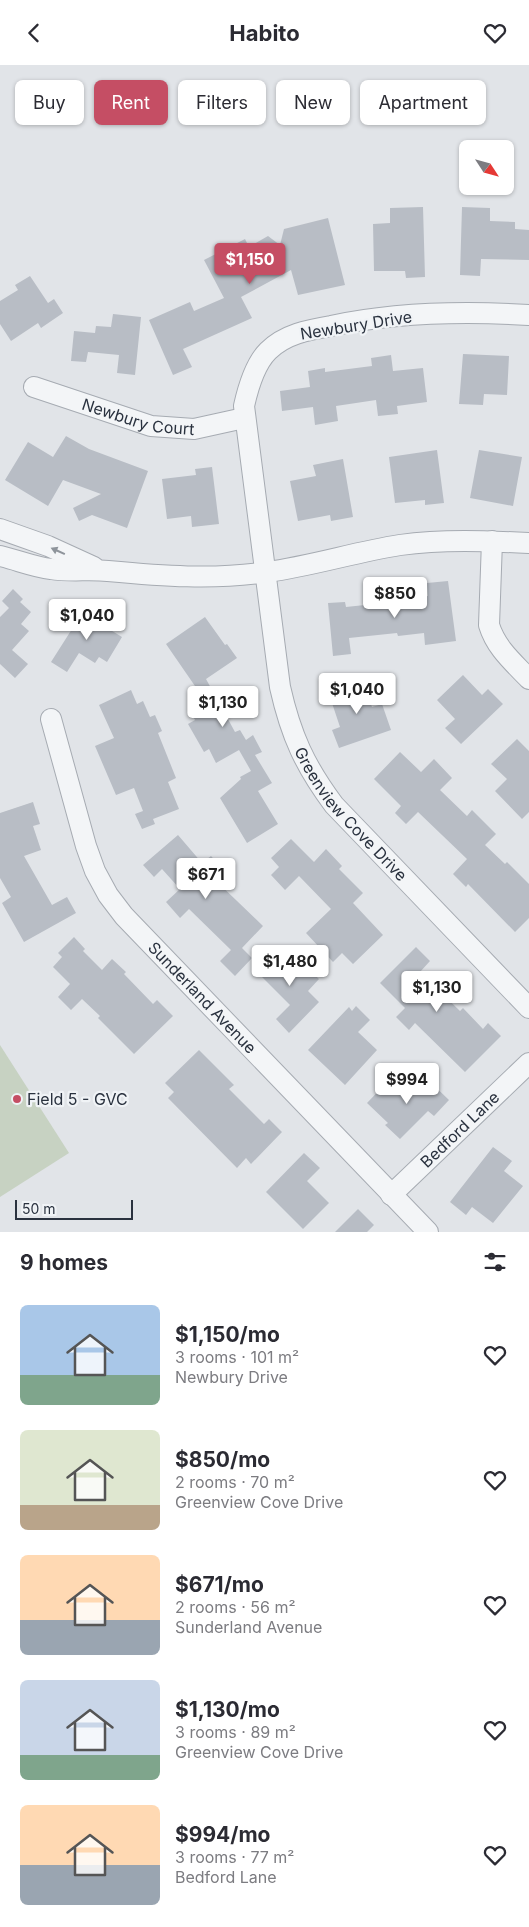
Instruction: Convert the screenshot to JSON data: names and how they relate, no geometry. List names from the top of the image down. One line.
{"streets":{"street":["Newbury Drive","Newbury Court","Greenview Cove Drive","Sunderland Avenue","Bedford Lane"]},"crossings":[["Newbury Drive","Newbury Court"],["Newbury Drive","Greenview Cove Drive"],["Sunderland Avenue","Bedford Lane"]],"places":["Field 5 - GVC"],"scale_bar":"50 m","north":"bottom right","page":{"header":"Habito","chip":["Buy","Rent","Filters","New","Apartment"],"price":["$1,150","$850","$1,040","$1,040","$1,130","$671","$1,480","$1,130","$994"],"scale":"50 m","heading":"9 homes","list":[{"name":"$1,150/mo","note":"3 rooms · 101 m² · Newbury Drive"},{"name":"$850/mo","note":"2 rooms · 70 m² · Greenview Cove Drive"},{"name":"$671/mo","note":"2 rooms · 56 m² · Sunderland Avenue"},{"name":"$1,130/mo","note":"3 rooms · 89 m² · Greenview Cove Drive"},{"name":"$994/mo","note":"3 rooms · 77 m² · Bedford Lane"}]}}
